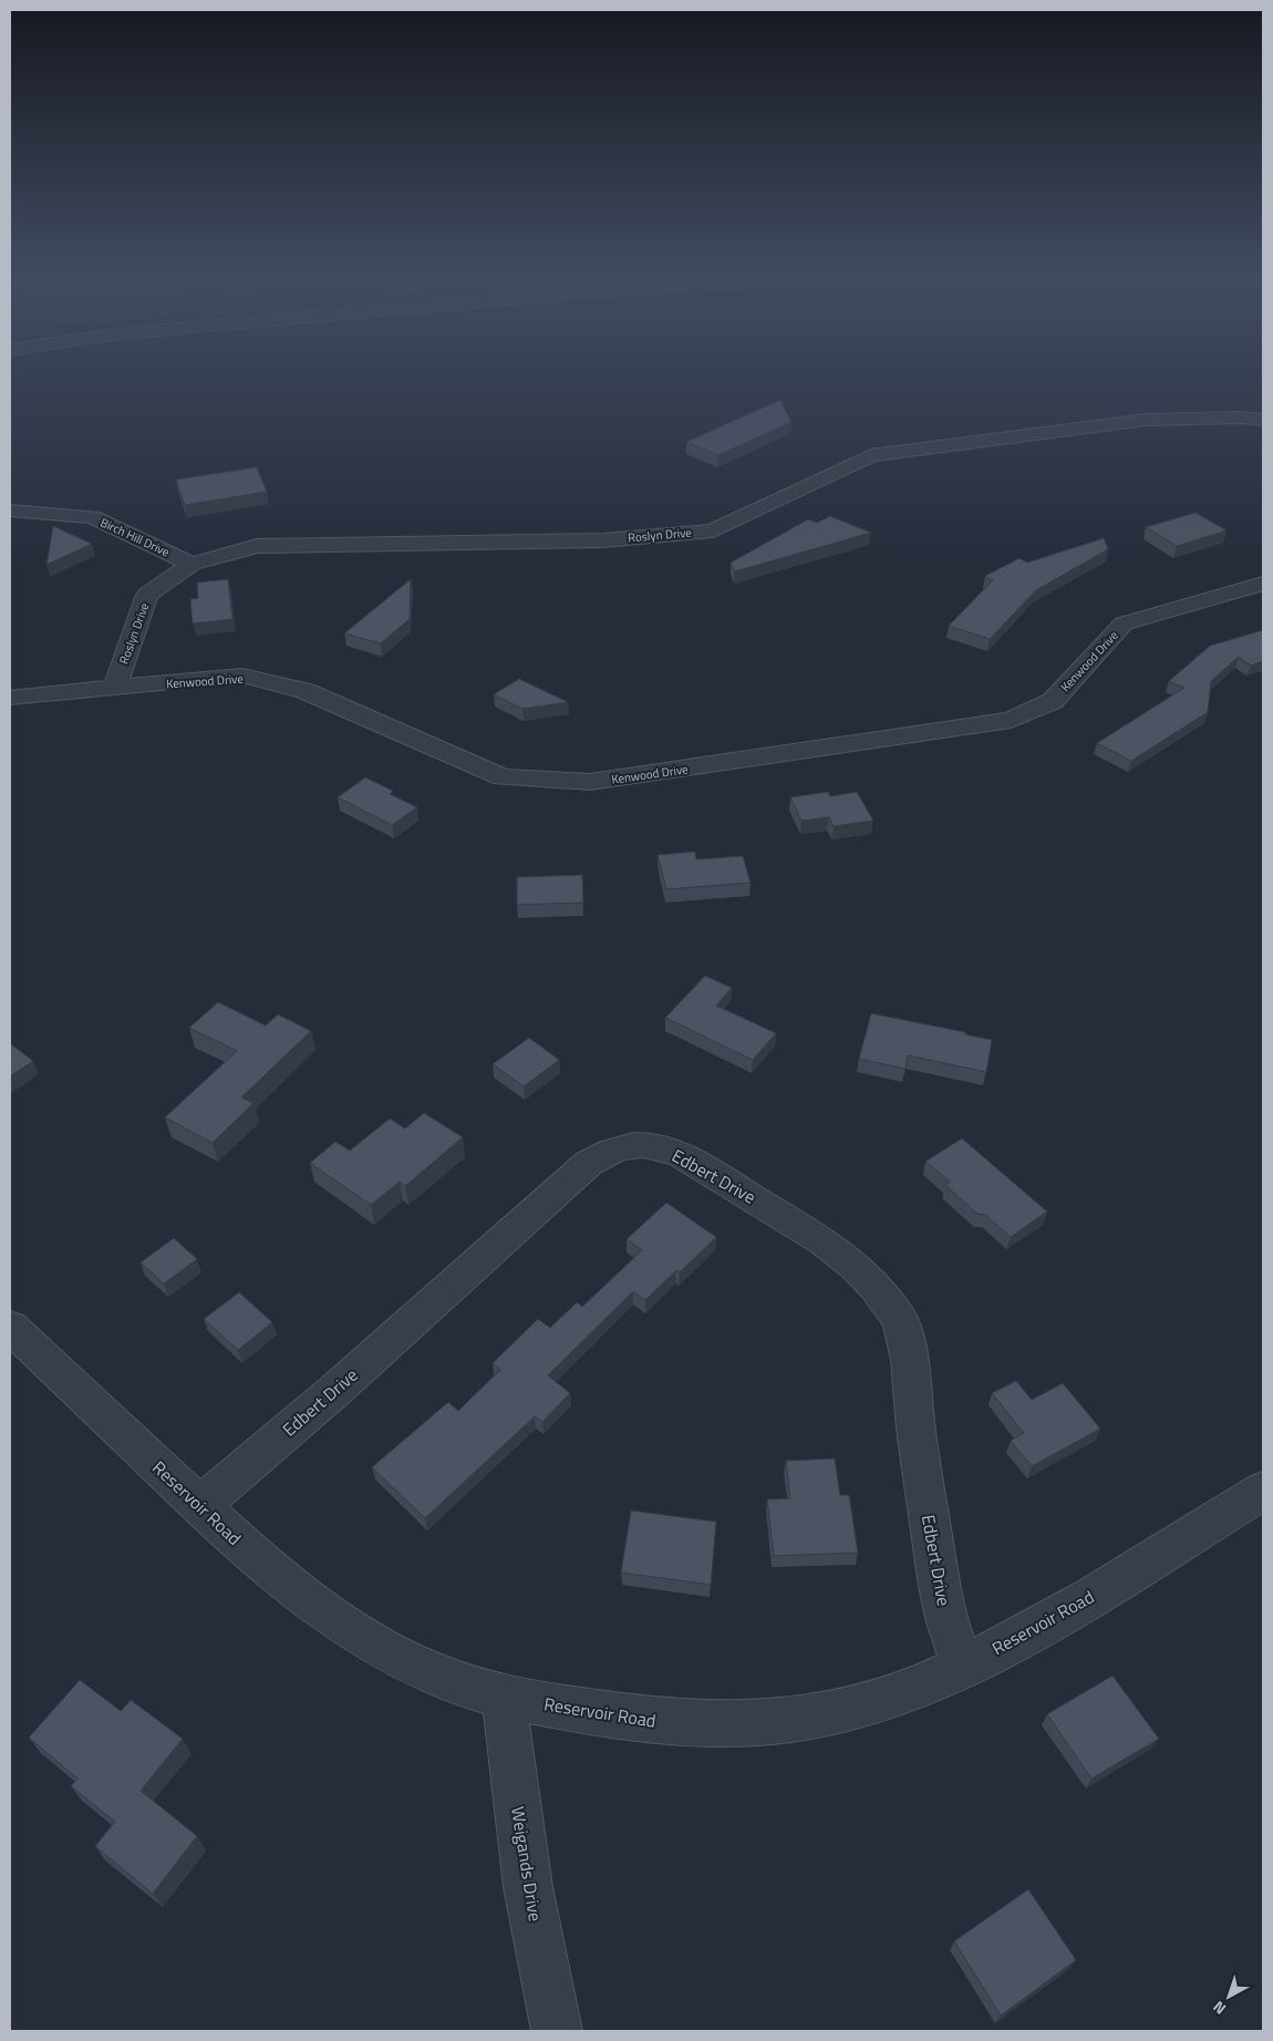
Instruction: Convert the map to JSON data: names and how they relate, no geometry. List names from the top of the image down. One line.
{"streets":{"street":["Roslyn Drive","Birch Hill Drive","Kenwood Drive","Edbert Drive","Reservoir Road","Weigands Drive"]},"crossings":[["Roslyn Drive","Birch Hill Drive"],["Roslyn Drive","Kenwood Drive"],["Edbert Drive","Reservoir Road"],["Reservoir Road","Weigands Drive"]],"north":"bottom left"}
